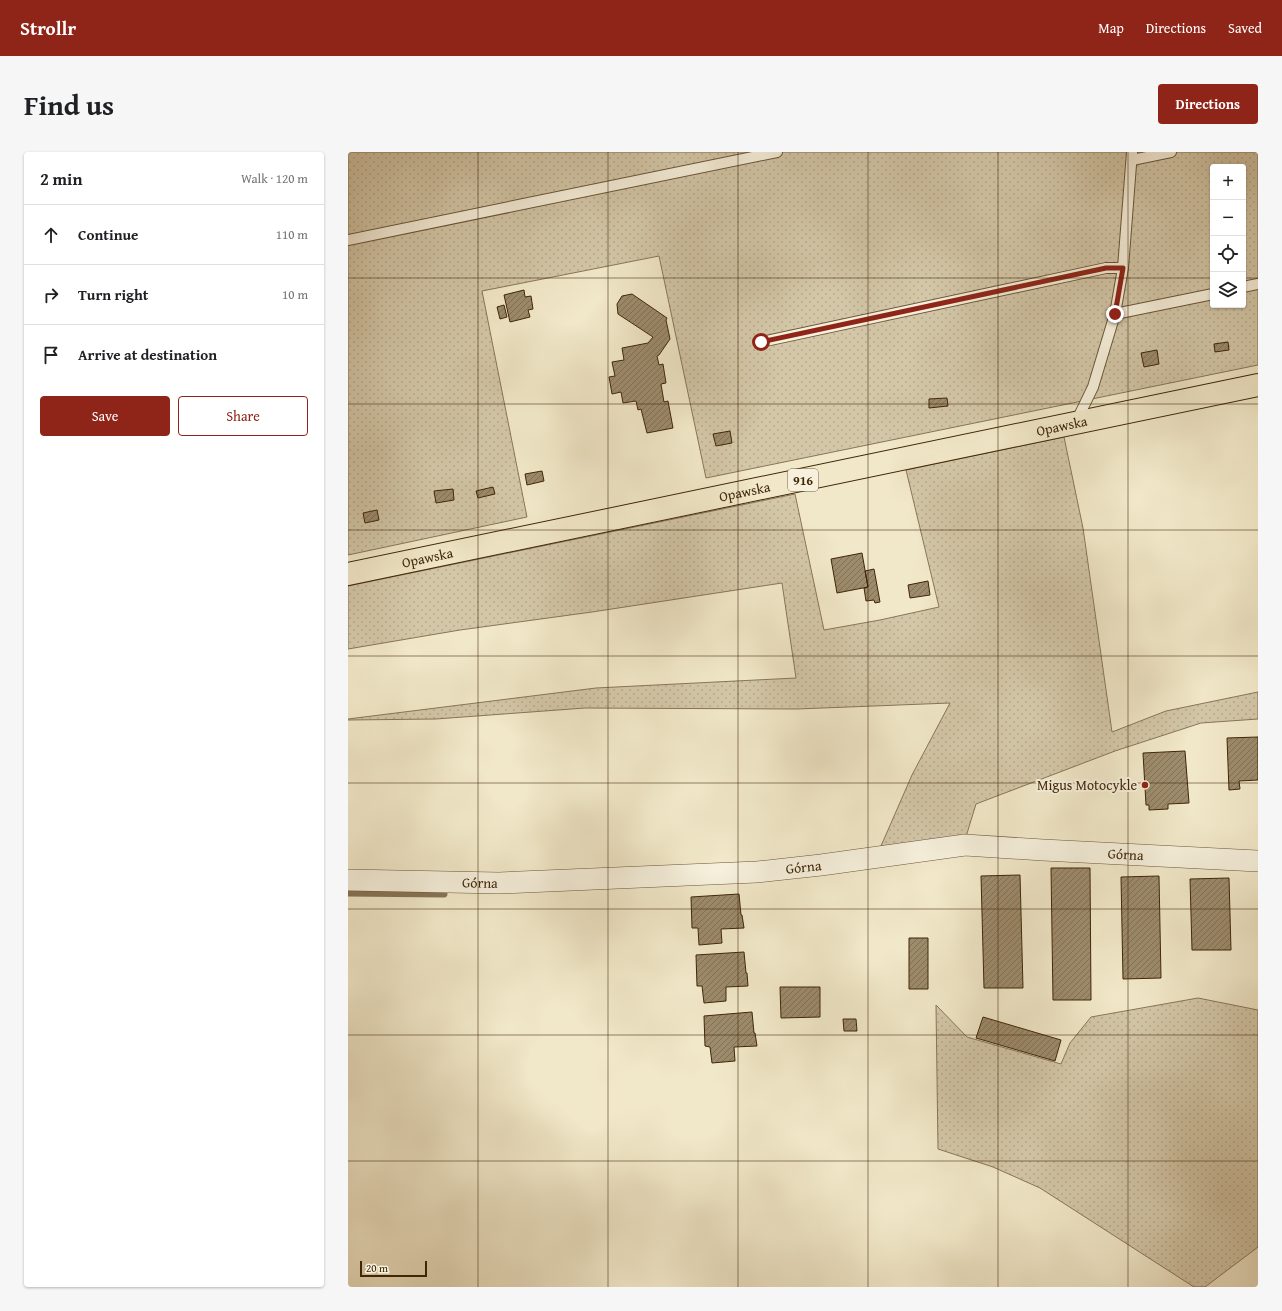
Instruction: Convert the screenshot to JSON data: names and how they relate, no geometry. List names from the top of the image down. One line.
{"streets":{"main road":["Opawska","916"],"street":["Górna"]},"places":["Migus Motocykle"],"scale_bar":"20 m","page":{"header":"Strollr","nav":["Map","Directions","Saved"],"title":"Find us","buttons":["Directions",["Save","Share"]],"heading":["2 min","Walk · 120 m"],"map_buttons":["+","−"],"list":[["Continue","110 m"],["Turn right","10 m"],"Arrive at destination"],"scale":"20 m"}}
